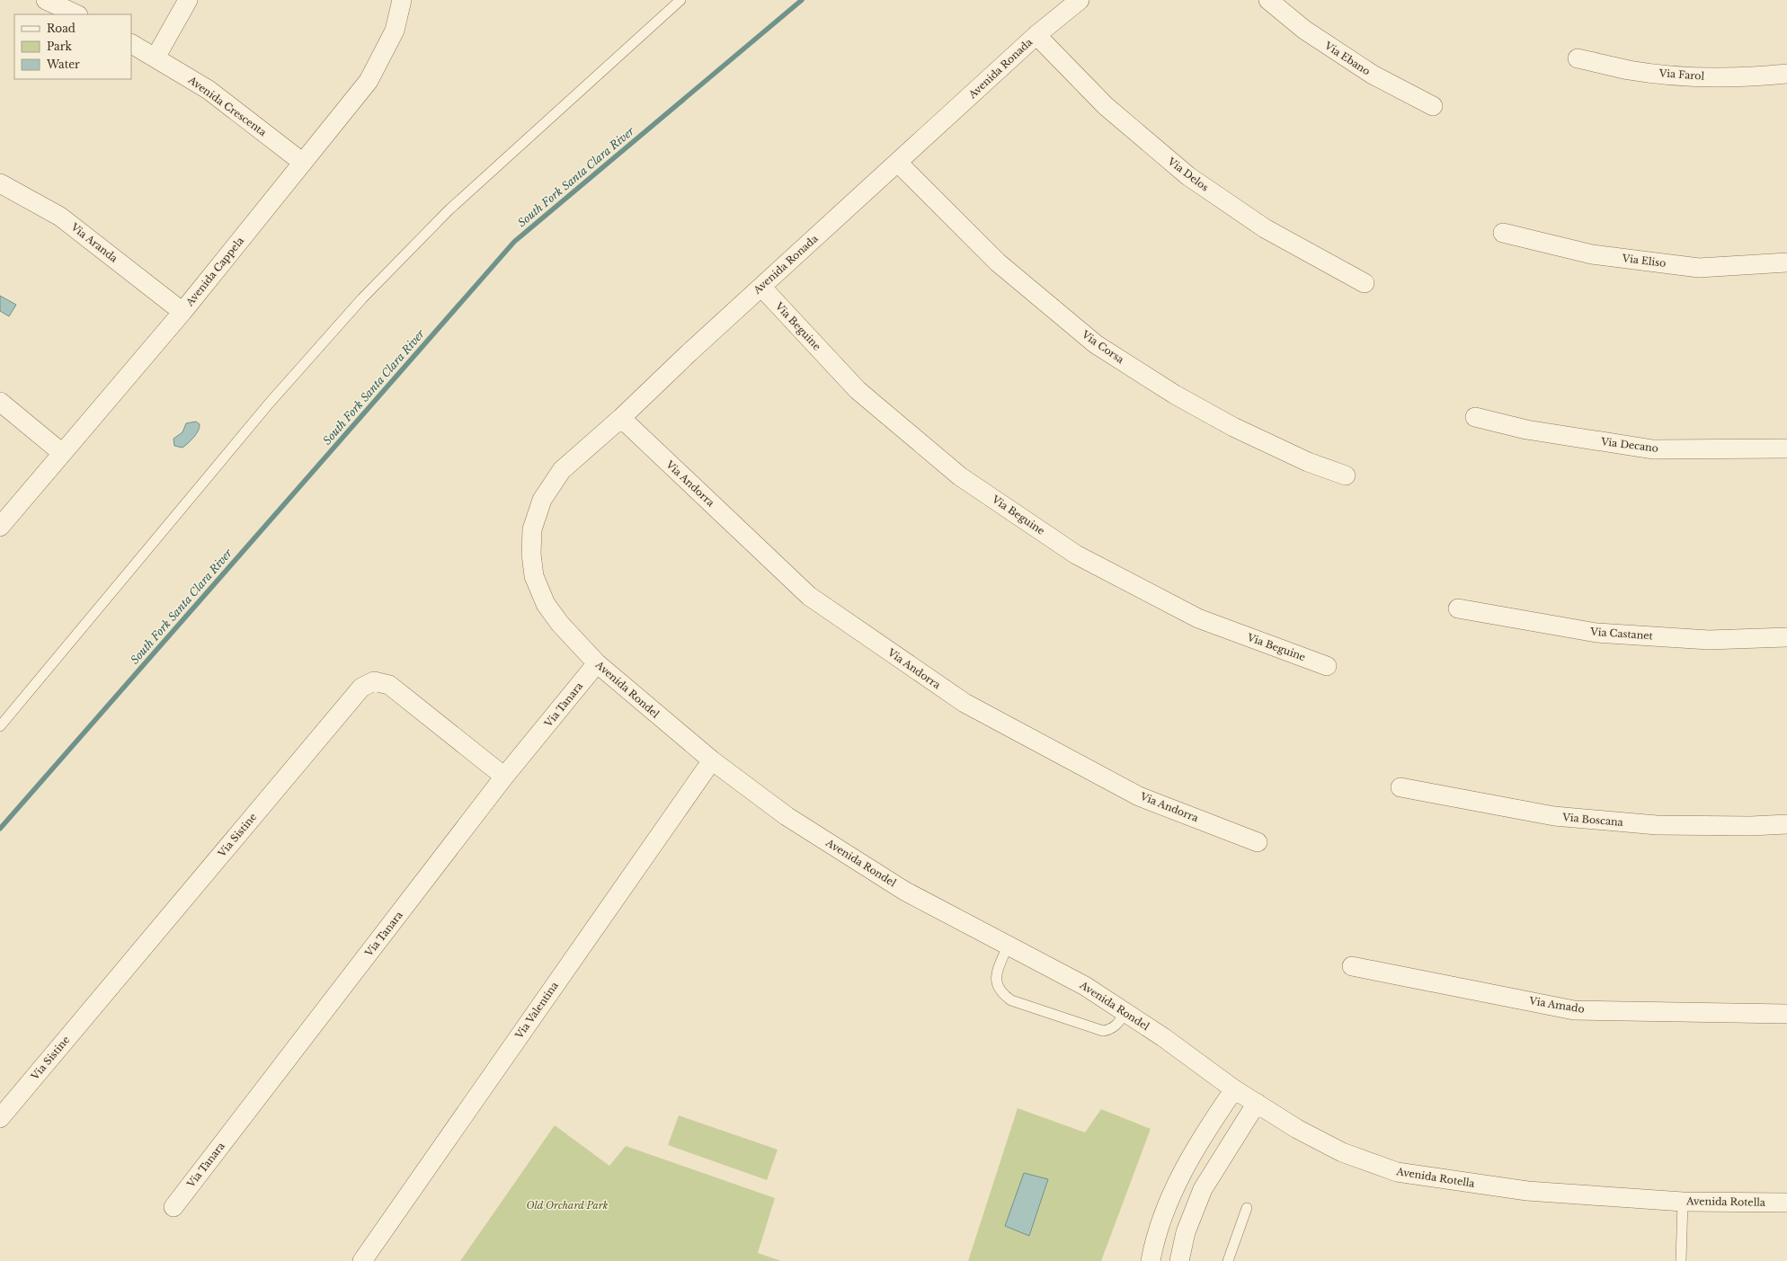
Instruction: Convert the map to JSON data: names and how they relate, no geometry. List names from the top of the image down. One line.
{"streets":{"street":["Via Ebano","Avenida Ronada","Via Farol","Avenida Crescenta","Via Delos","Via Aranda","Via Eliso","Avenida Cappela","Via Beguine","Via Corsa","Via Decano","Via Andorra","Via Castanet","Avenida Rondel","Via Tanara","Via Boscana","Via Sistine","Via Amado","Via Valentina","Avenida Rotella"]},"crossings":[["Avenida Ronada","Via Delos"],["Avenida Ronada","Via Beguine"],["Avenida Ronada","Via Corsa"],["Avenida Ronada","Via Andorra"],["Avenida Ronada","Avenida Rondel"],["Avenida Crescenta","Avenida Cappela"],["Via Aranda","Avenida Cappela"],["Avenida Rondel","Via Tanara"],["Avenida Rondel","Via Valentina"],["Avenida Rondel","Avenida Rotella"],["Via Tanara","Via Sistine"]],"water":["South Fork Santa Clara River"],"parks":["Old Orchard Park"],"legend":["Road","Park","Water"]}
